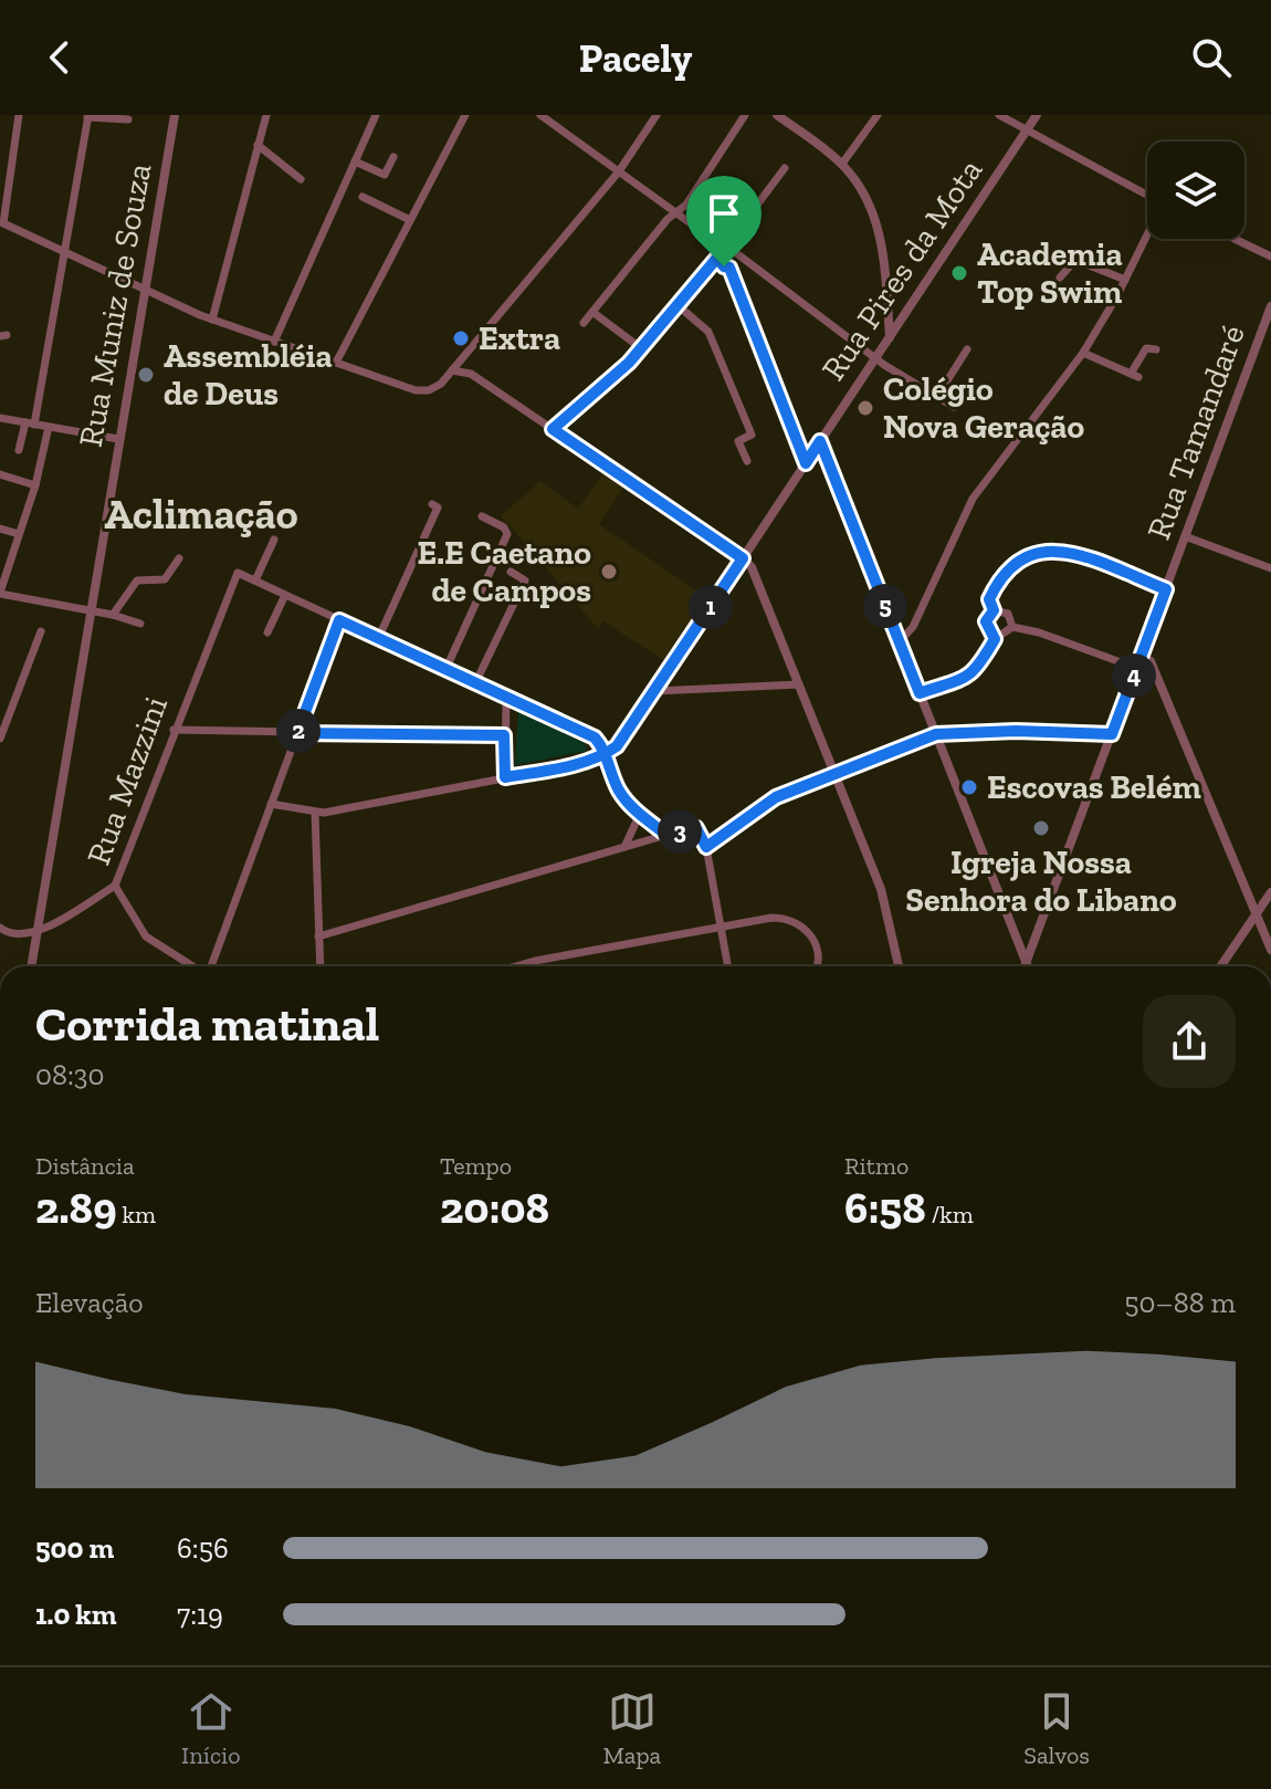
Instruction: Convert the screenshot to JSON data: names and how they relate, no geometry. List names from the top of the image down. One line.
{"streets":{"street":["Rua Pires da Mota","Rua Muniz de Souza","Rua Tamandaré","Rua Mazzini"]},"districts":["Aclimação"],"places":["Academia Top Swim","Extra","Assembléia de Deus","Colégio Nova Geração","E.E Caetano de Campos","Escovas Belém","Igreja Nossa Senhora do Libano"],"page":{"header":"Pacely","pins":["5","1","4","2","3"],"heading":["Corrida matinal","08:30"],"stats":[["Distância","2.89 km"],["Tempo","20:08"],["Ritmo","6:58 /km"]],"chart":["Elevação","50–88 m"],"list":[{"name":"500 m","note":"6:56"},{"name":"1.0 km","note":"7:19"}],"tabs":["Início","Mapa","Salvos"]}}
